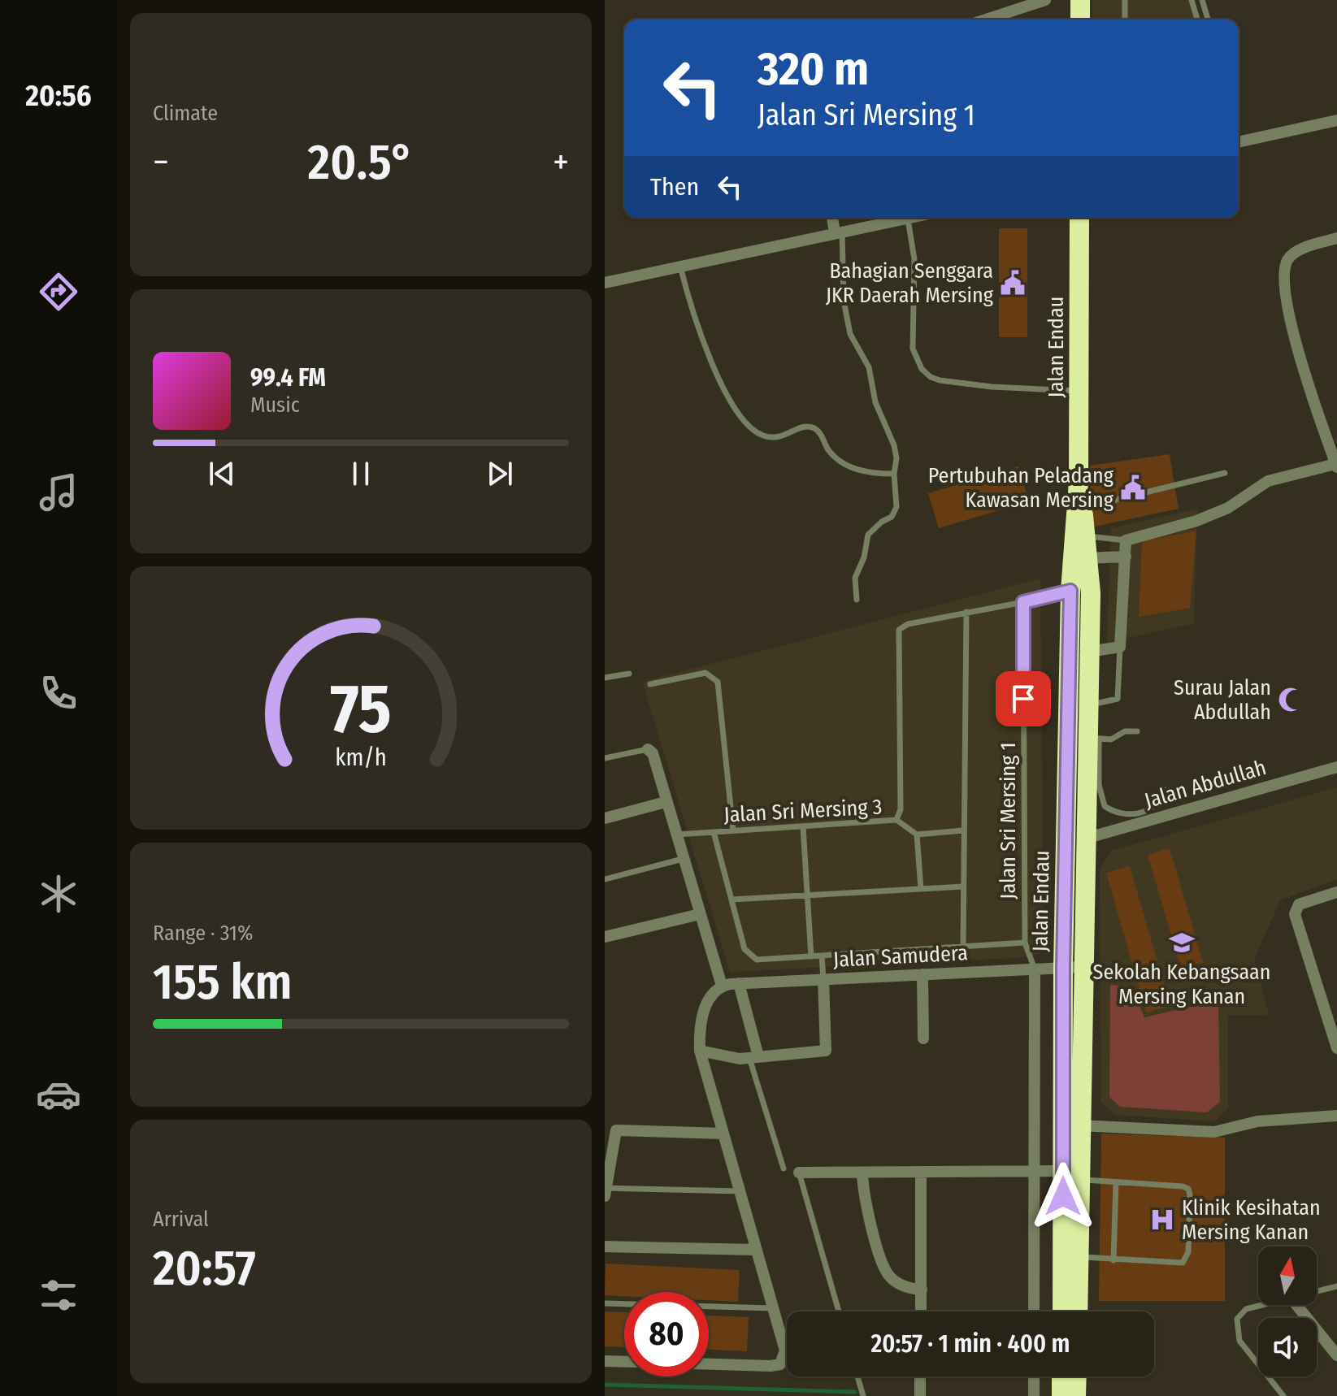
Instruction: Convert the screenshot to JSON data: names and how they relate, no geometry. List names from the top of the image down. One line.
{"streets":{"highway":["Jalan Endau"],"street":["Jalan Abdullah","Jalan Samudera"],"lane":["Jalan Sri Mersing 3","Jalan Sri Mersing 1"]},"crossings":[["Jalan Endau","Jalan Abdullah"],["Jalan Endau","Jalan Samudera"],["Jalan Sri Mersing 1","Jalan Samudera"]],"places":{"public building":["Bahagian Senggara JKR Daerah Mersing","Pertubuhan Peladang Kawasan Mersing"],"mosque":["Surau Jalan Abdullah"],"school or university":["Sekolah Kebangsaan Mersing Kanan"],"hospital":["Klinik Kesihatan Mersing Kanan"]},"north":"top","page":{"tabs":"20:56","tile":["Climate",["Range · 31%","155 km"],["Arrival","20:57"]],"turn":["320 m","Jalan Sri Mersing 1"],"heat":["−","20.5°","+"],"then":"Then","song":["99.4 FM","Music"],"limit":"80","trip":"20:57 · 1 min · 400 m","gauge":["75","km/h"]}}
